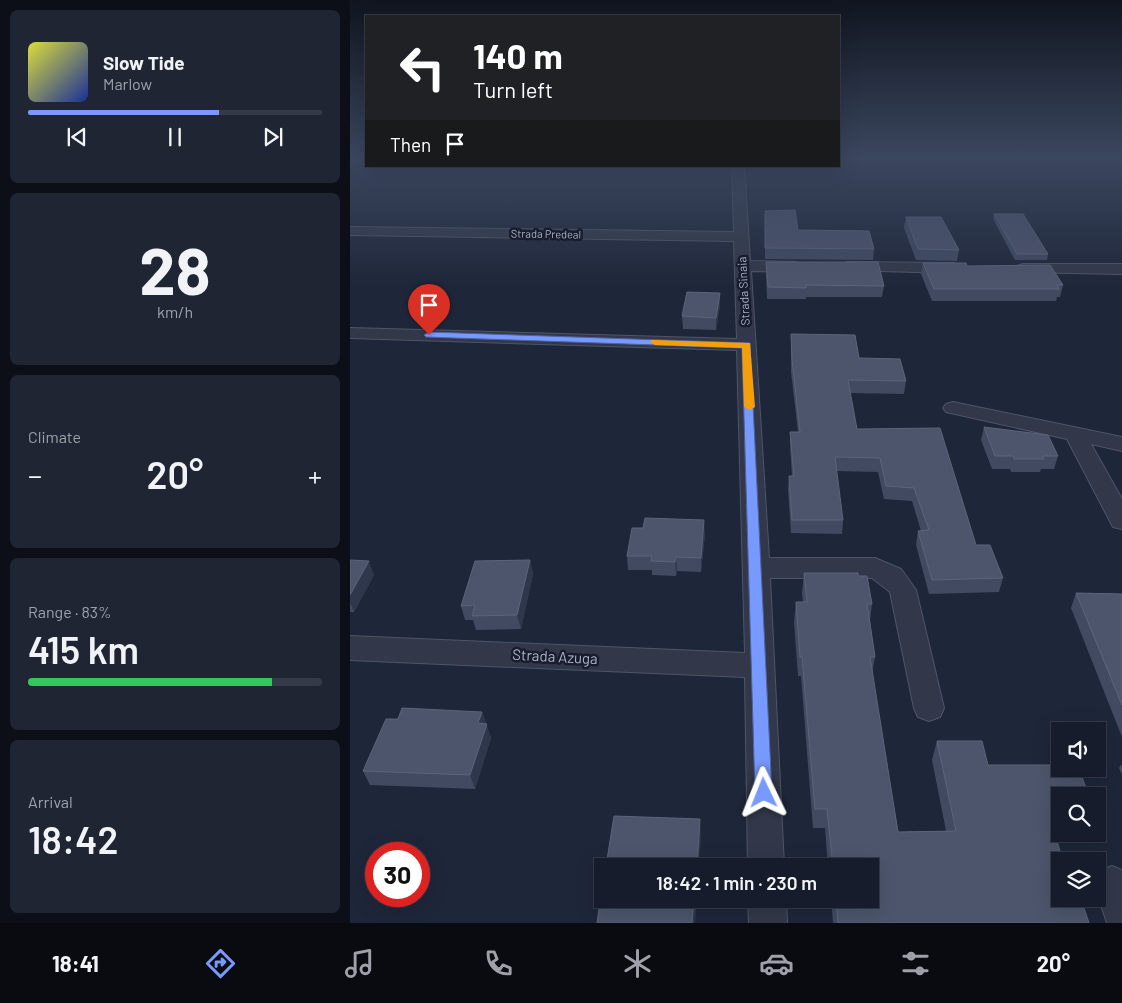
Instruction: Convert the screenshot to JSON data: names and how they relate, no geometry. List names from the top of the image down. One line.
{"streets":{"street":["Strada Predeal","Strada Sinaia","Strada Azuga"]},"crossings":[["Strada Predeal","Strada Sinaia"],["Strada Sinaia","Strada Azuga"]],"page":{"turn":["140 m","Turn left"],"song":["Slow Tide","Marlow"],"then":"Then","tile":[["28","km/h"],"Climate",["Range · 83%","415 km"],["Arrival","18:42"]],"heat":["−","20°","+"],"limit":"30","trip":"18:42 · 1 min · 230 m","tabs":["18:41","20°"]}}
